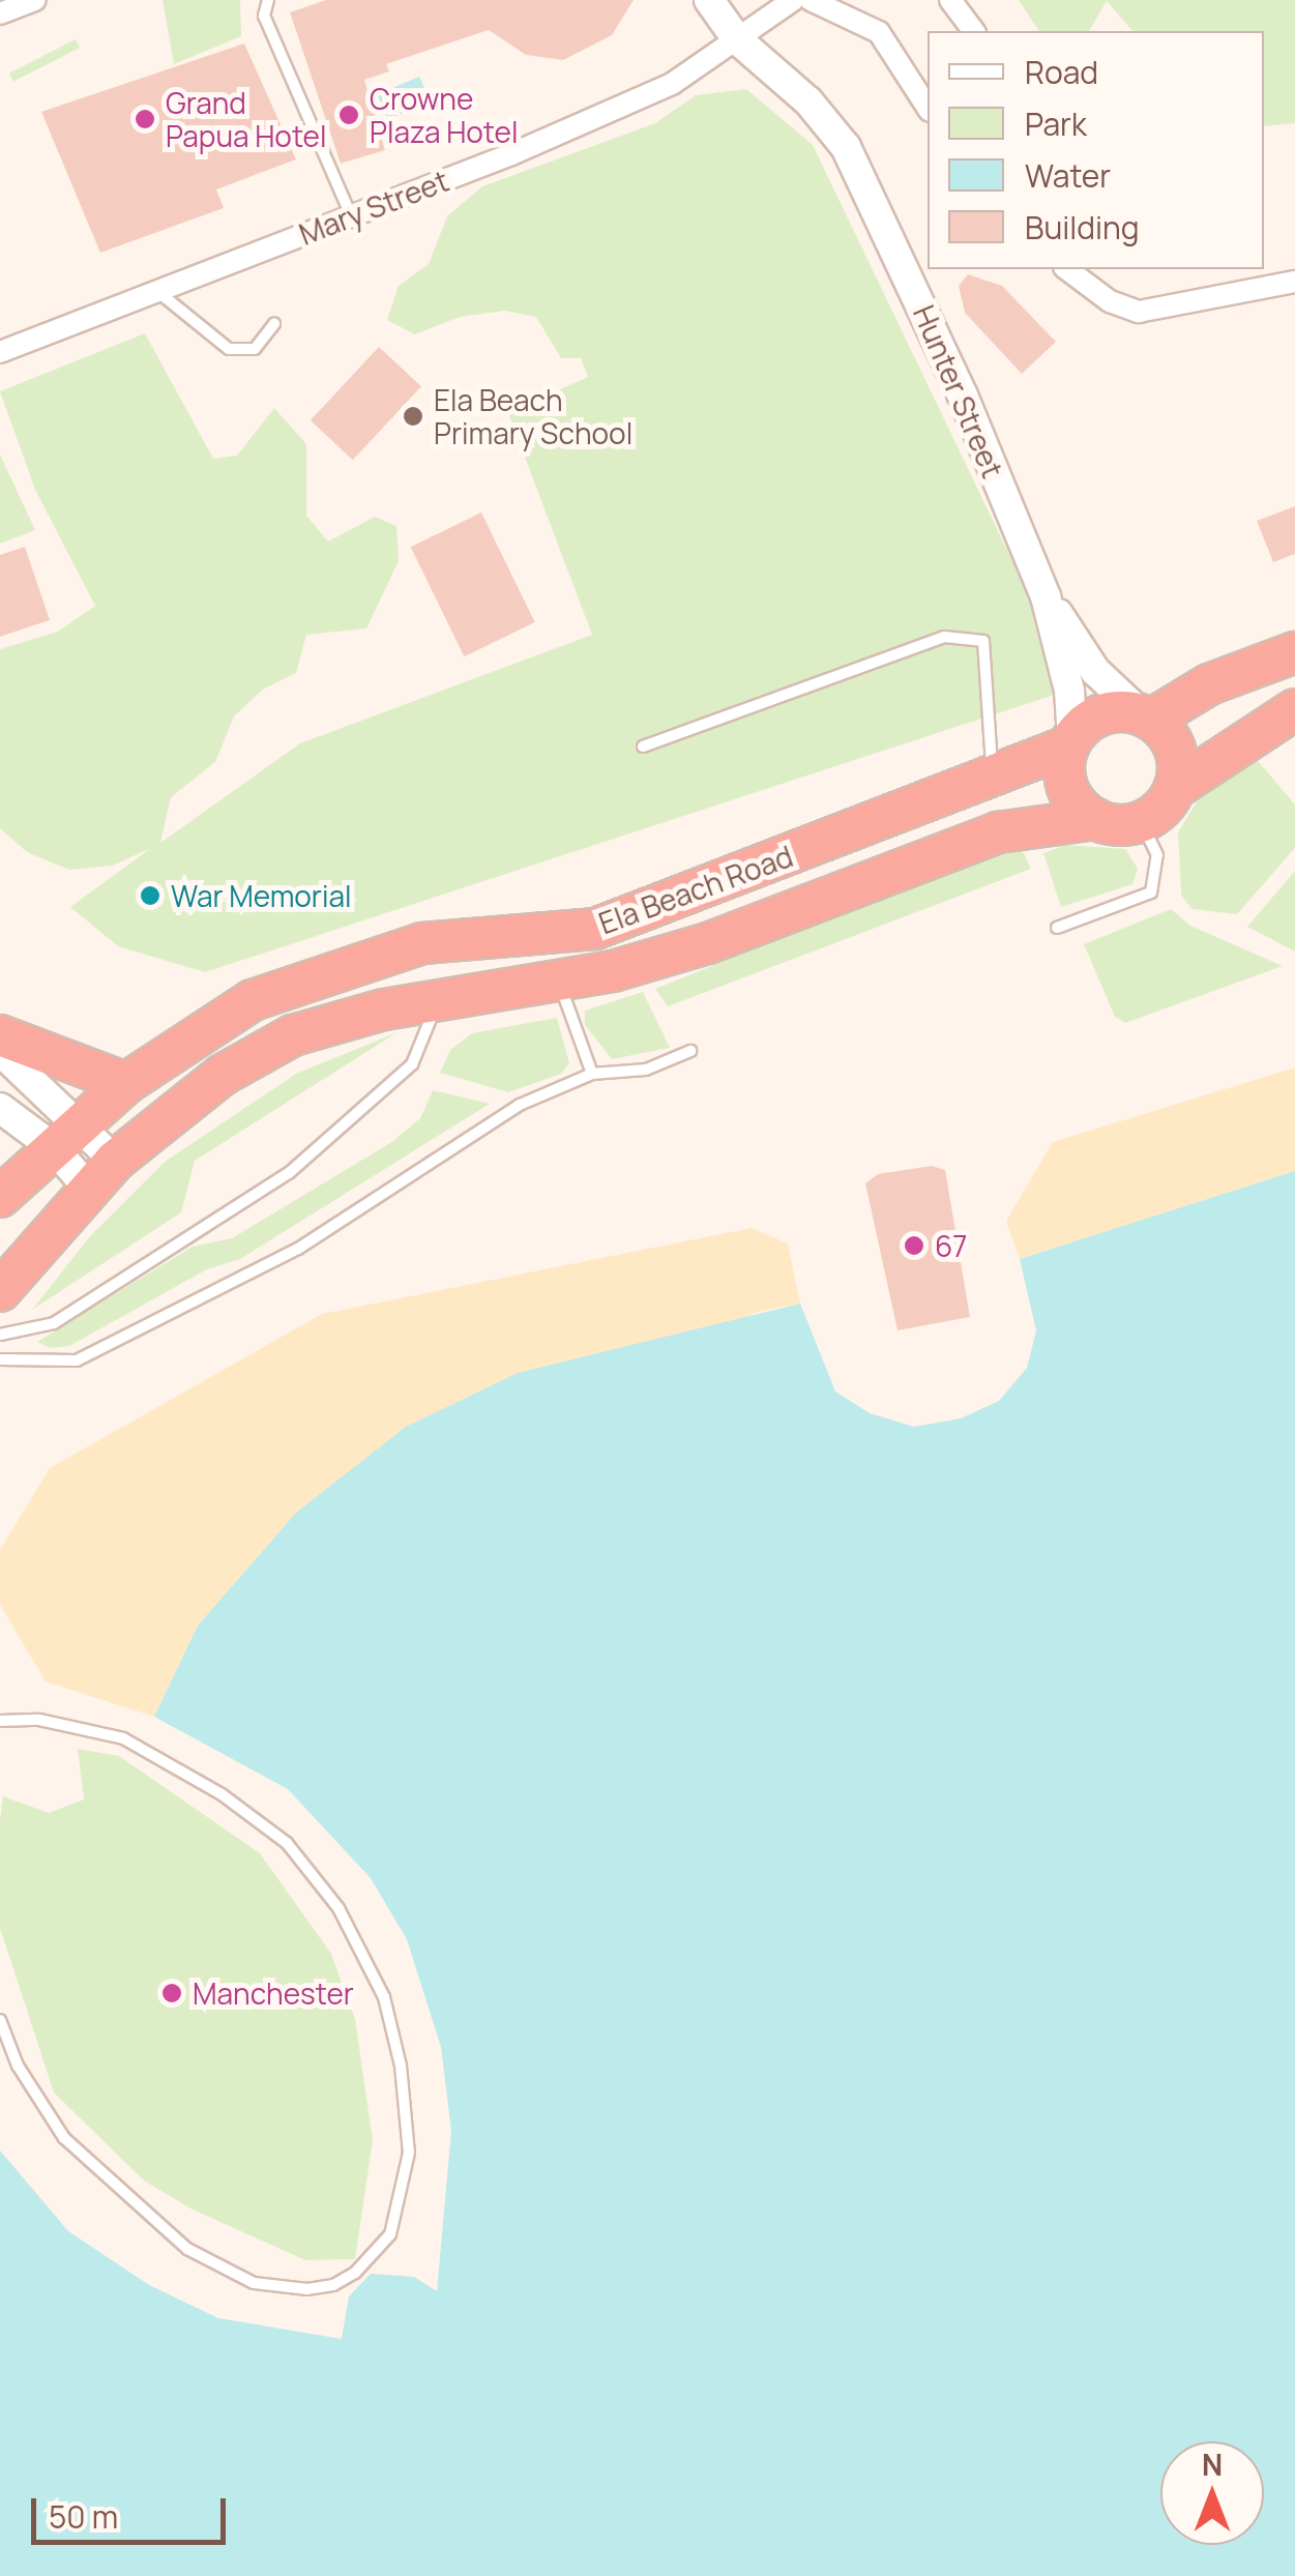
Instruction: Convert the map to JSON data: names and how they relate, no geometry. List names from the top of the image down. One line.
{"streets":{"highway":["Ela Beach Road"],"street":["Mary Street","Hunter Street"]},"crossings":[["Mary Street","Hunter Street"],["Hunter Street","Ela Beach Road"]],"places":["Crowne Plaza Hotel","Grand Papua Hotel","Ela Beach Primary School","War Memorial","67","Manchester"],"legend":["Road","Park","Water","Building"],"scale_bar":"50 m","north":"top"}
